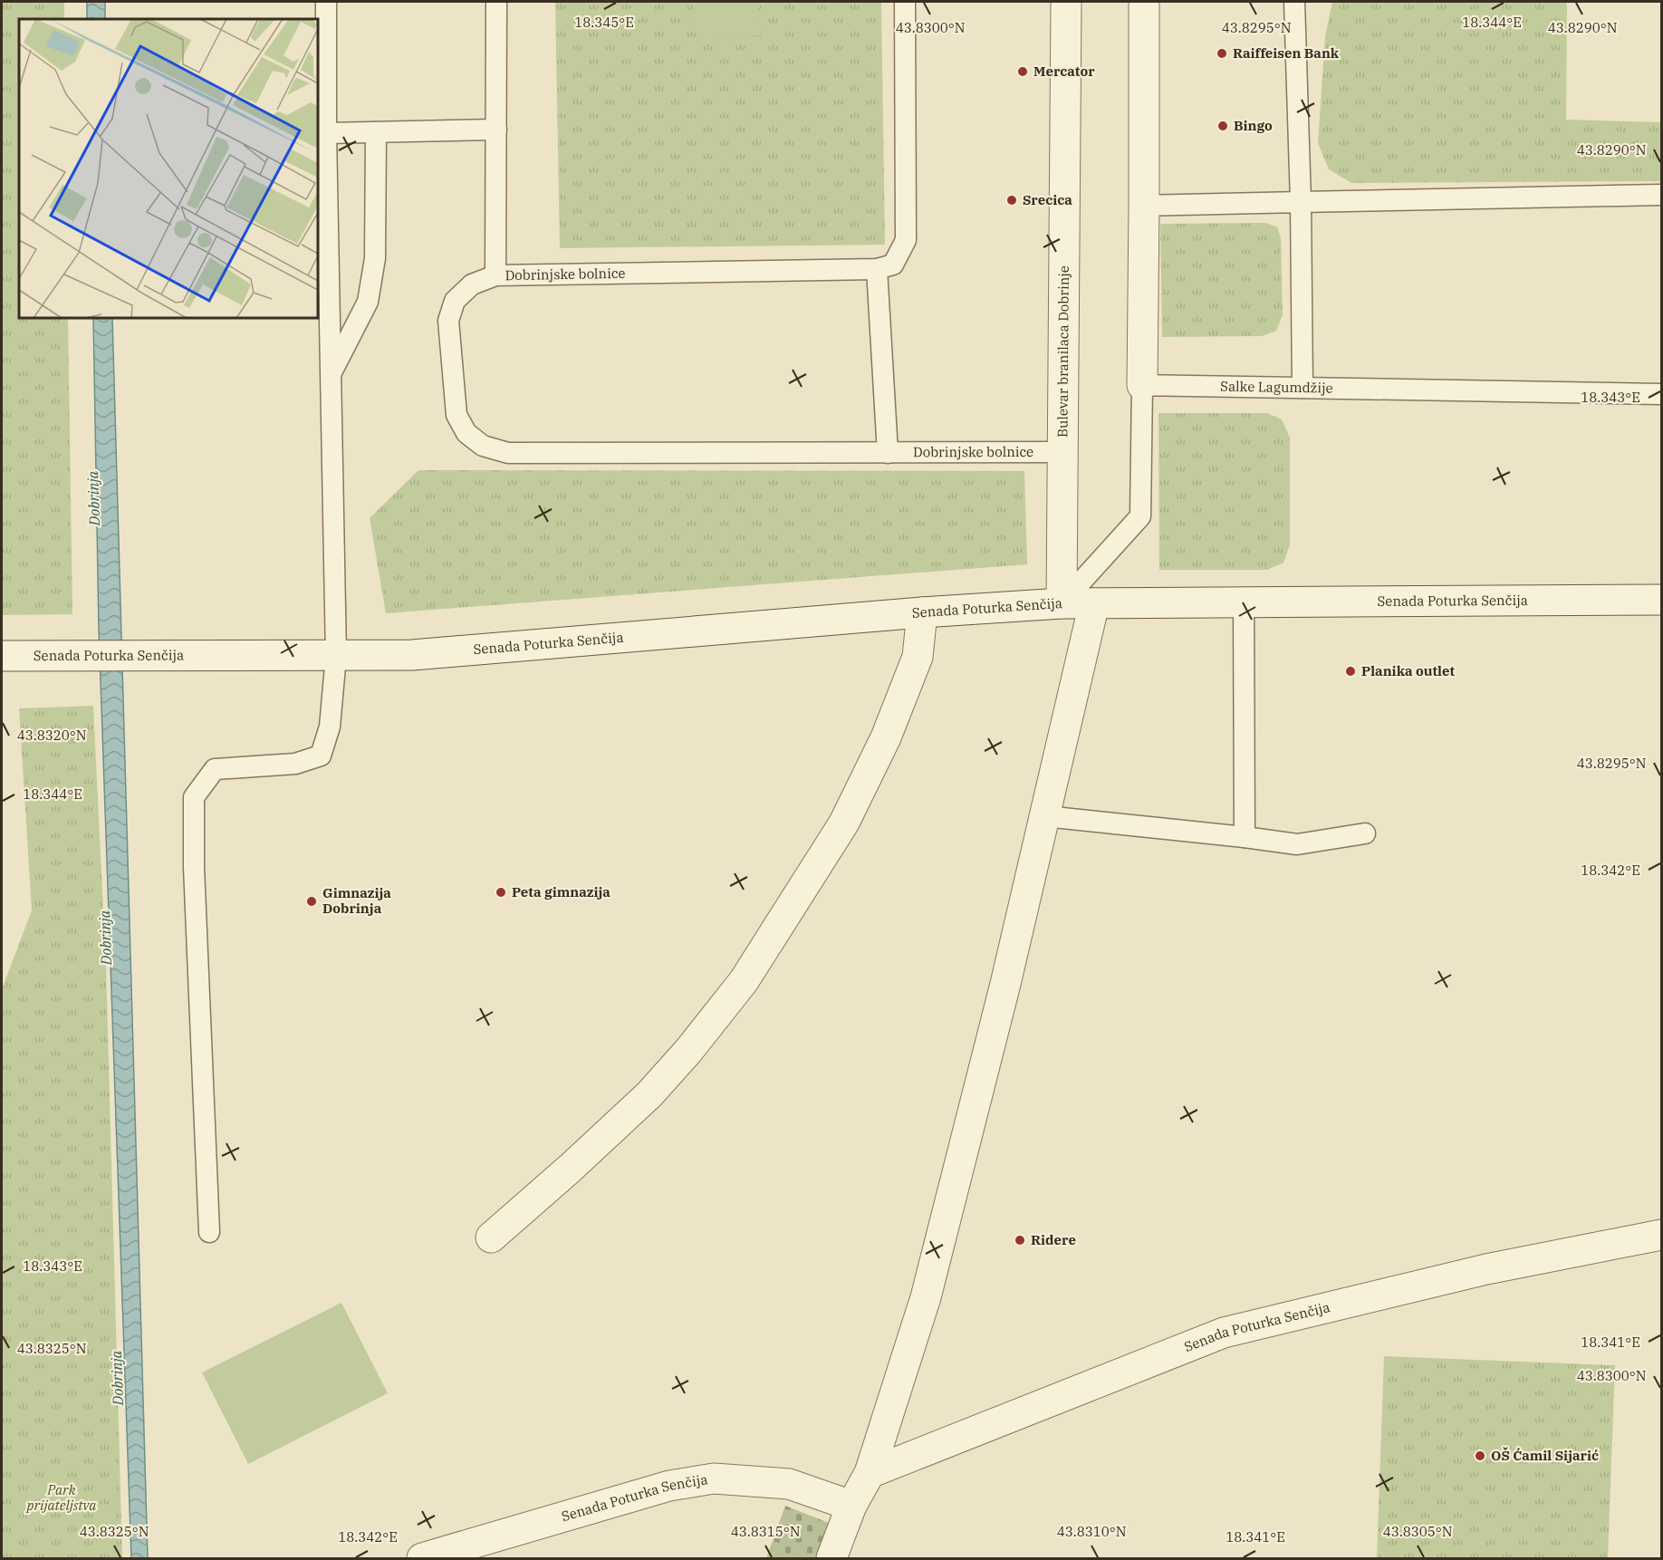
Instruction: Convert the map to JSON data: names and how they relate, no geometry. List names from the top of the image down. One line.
{"streets":{"street":["Bulevar branilaca Dobrinje","Senada Poturka Senčija"],"lane":["Dobrinjske bolnice","Salke Lagumdžije"]},"crossings":[["Dobrinjske bolnice","Bulevar branilaca Dobrinje"],["Bulevar branilaca Dobrinje","Senada Poturka Senčija"]],"water":["Dobrinja"],"parks":["Park prijateljstva"],"places":["Raiffeisen Bank","Mercator","Bingo","Srecica","Planika outlet","Peta gimnazija","Gimnazija Dobrinja","Ridere","OŠ Ćamil Sijarić"],"coordinates":["18.345°E","18.344°E","43.8300°N","43.8295°N","43.8290°N","18.343°E","43.8320°N","18.342°E","18.341°E","43.8325°N","43.8315°N","43.8310°N","43.8305°N"]}
